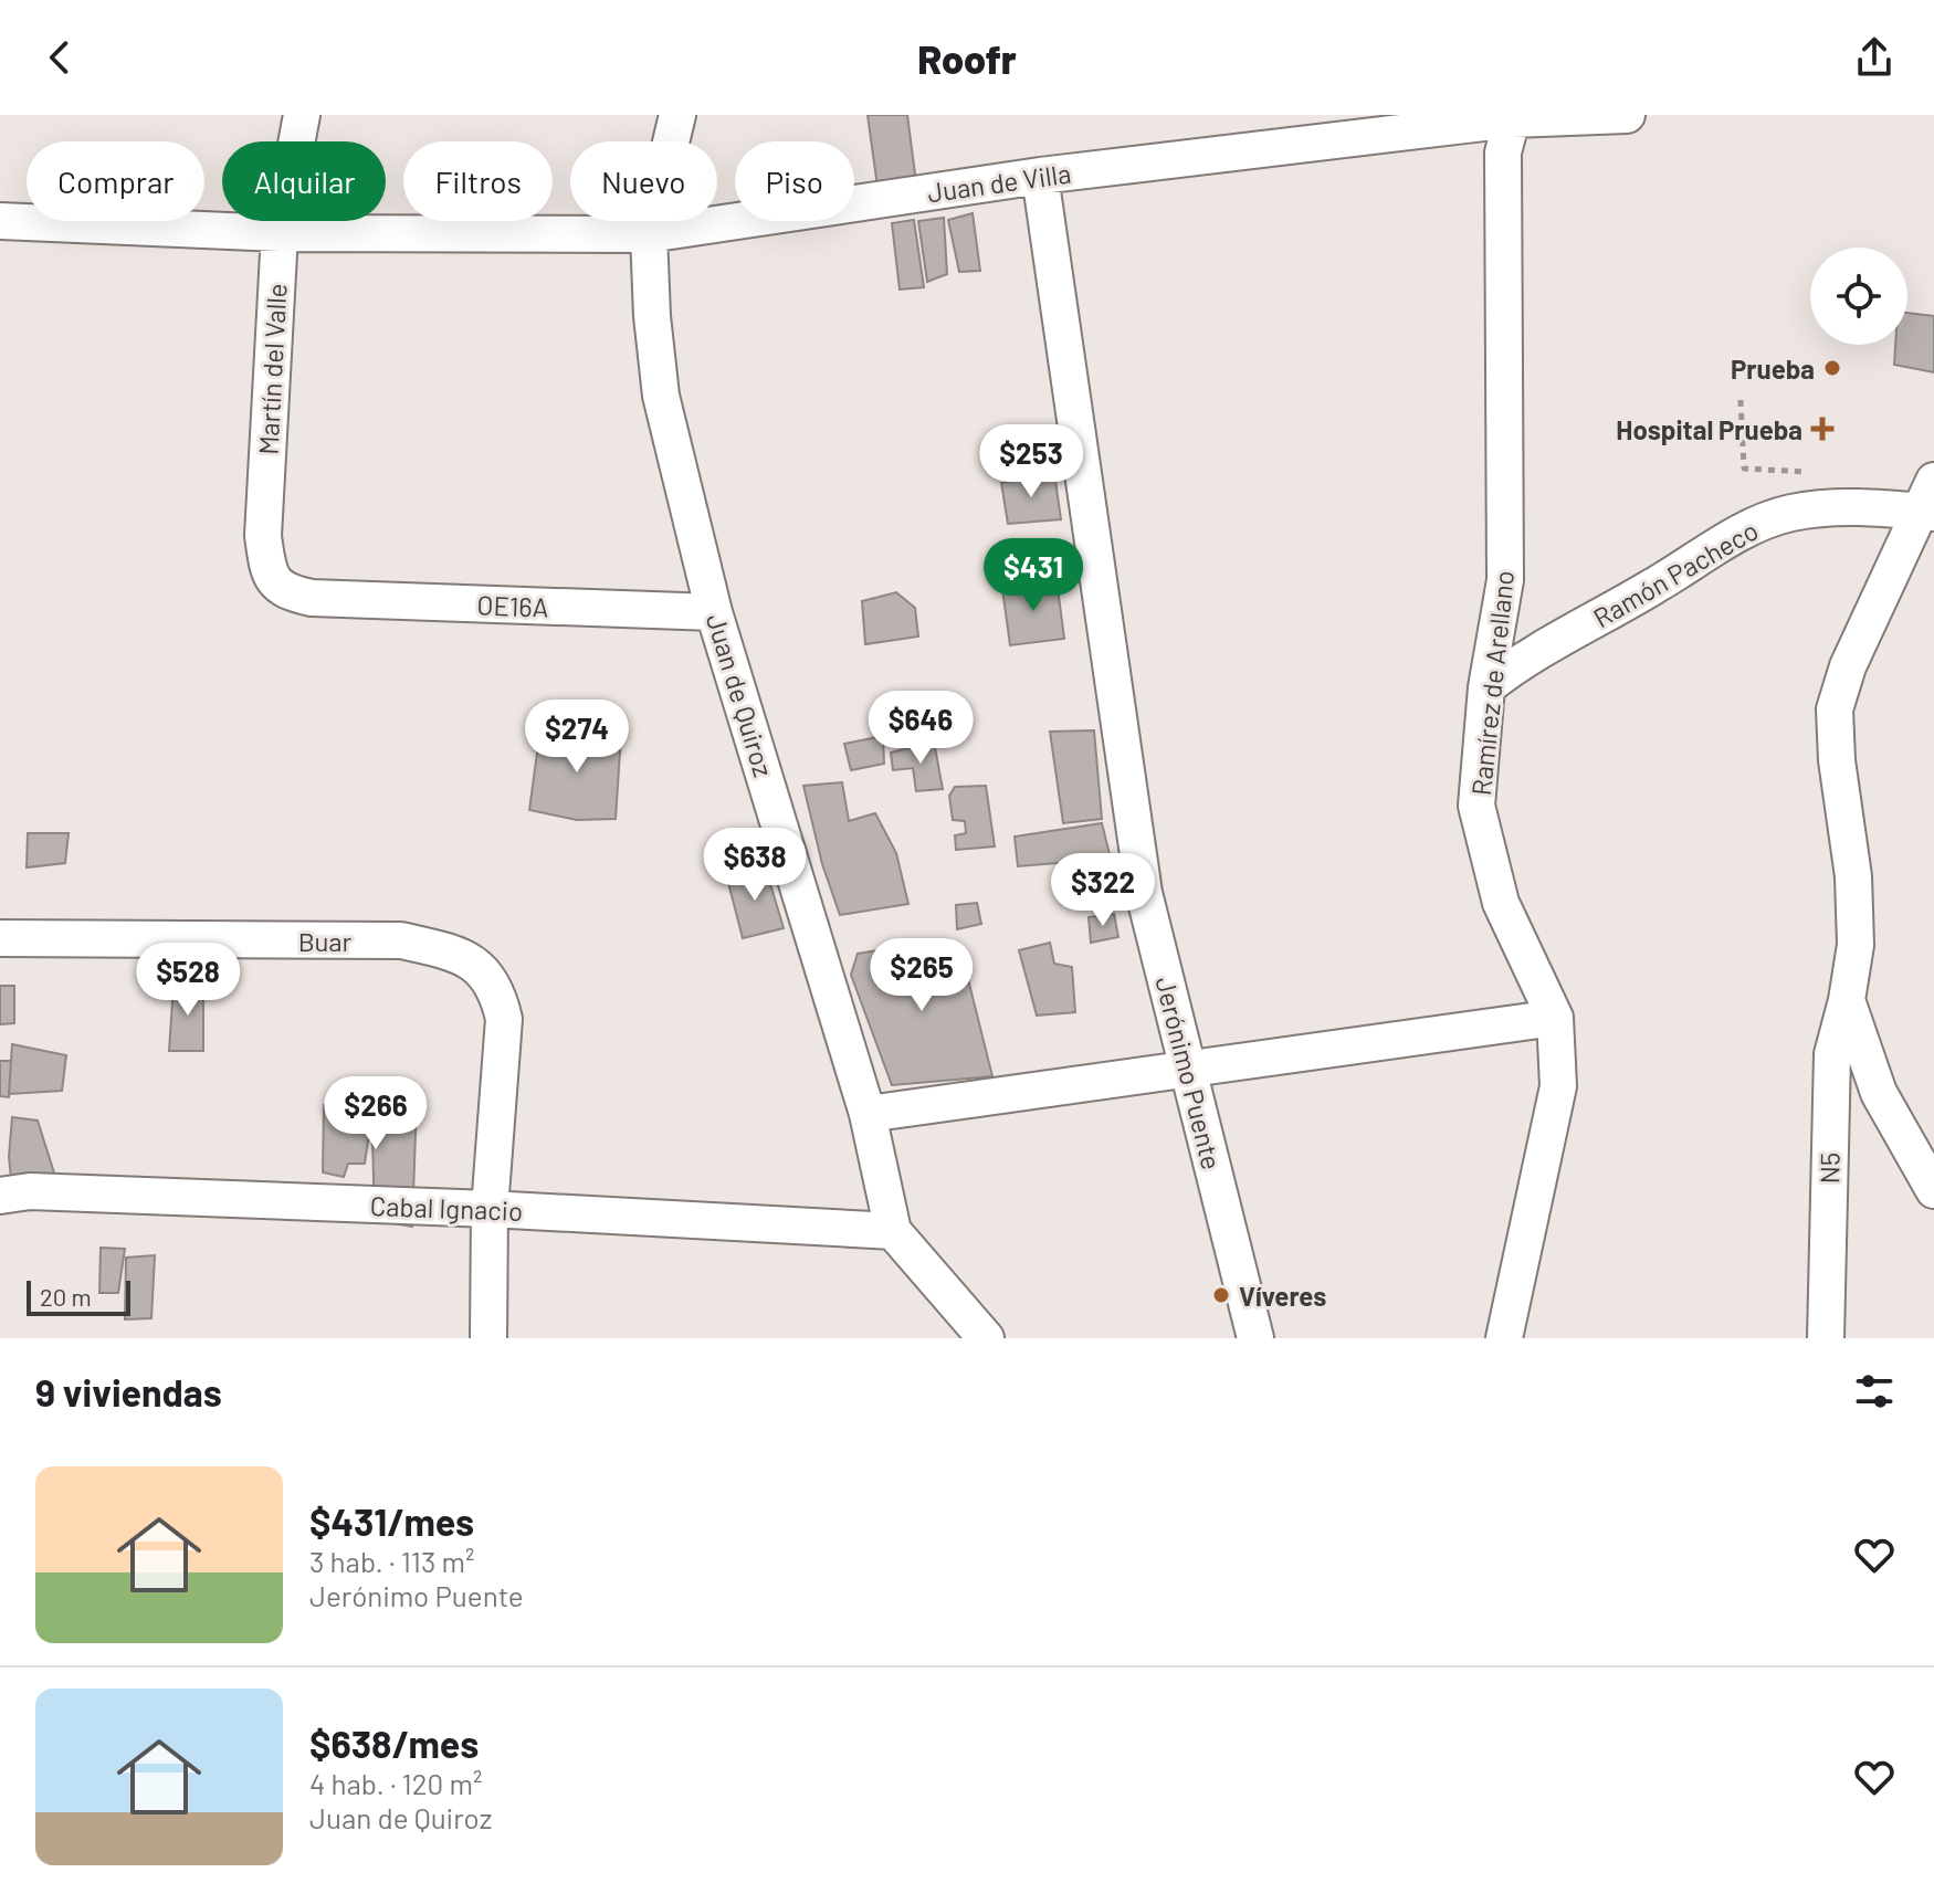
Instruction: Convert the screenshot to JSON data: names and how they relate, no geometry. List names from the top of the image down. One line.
{"streets":{"street":["Juan de Villa","Martín del Valle","Ramón Pacheco","OE16A","Ramírez de Arellano","Juan de Quiroz","Buar","Jerónimo Puente","N5","Cabal Ignacio"]},"crossings":[["Juan de Villa","Martín del Valle"],["Juan de Villa","Ramírez de Arellano"],["Juan de Villa","Juan de Quiroz"],["Juan de Villa","Jerónimo Puente"],["Martín del Valle","OE16A"],["Ramón Pacheco","Ramírez de Arellano"],["Ramón Pacheco","N5"],["OE16A","Juan de Quiroz"],["Juan de Quiroz","Cabal Ignacio"],["Buar","Cabal Ignacio"]],"places":{"other":["Prueba","Víveres"],"health":["Hospital Prueba"]},"scale_bar":"20 m","page":{"header":"Roofr","chip":["Comprar","Alquilar","Filtros","Nuevo","Piso"],"price":["$253","$431","$646","$274","$638","$322","$265","$528","$266"],"scale":"20 m","heading":"9 viviendas","list":[{"name":"$431/mes","note":"3 hab. · 113 m² · Jerónimo Puente"},{"name":"$638/mes","note":"4 hab. · 120 m² · Juan de Quiroz"}]}}
